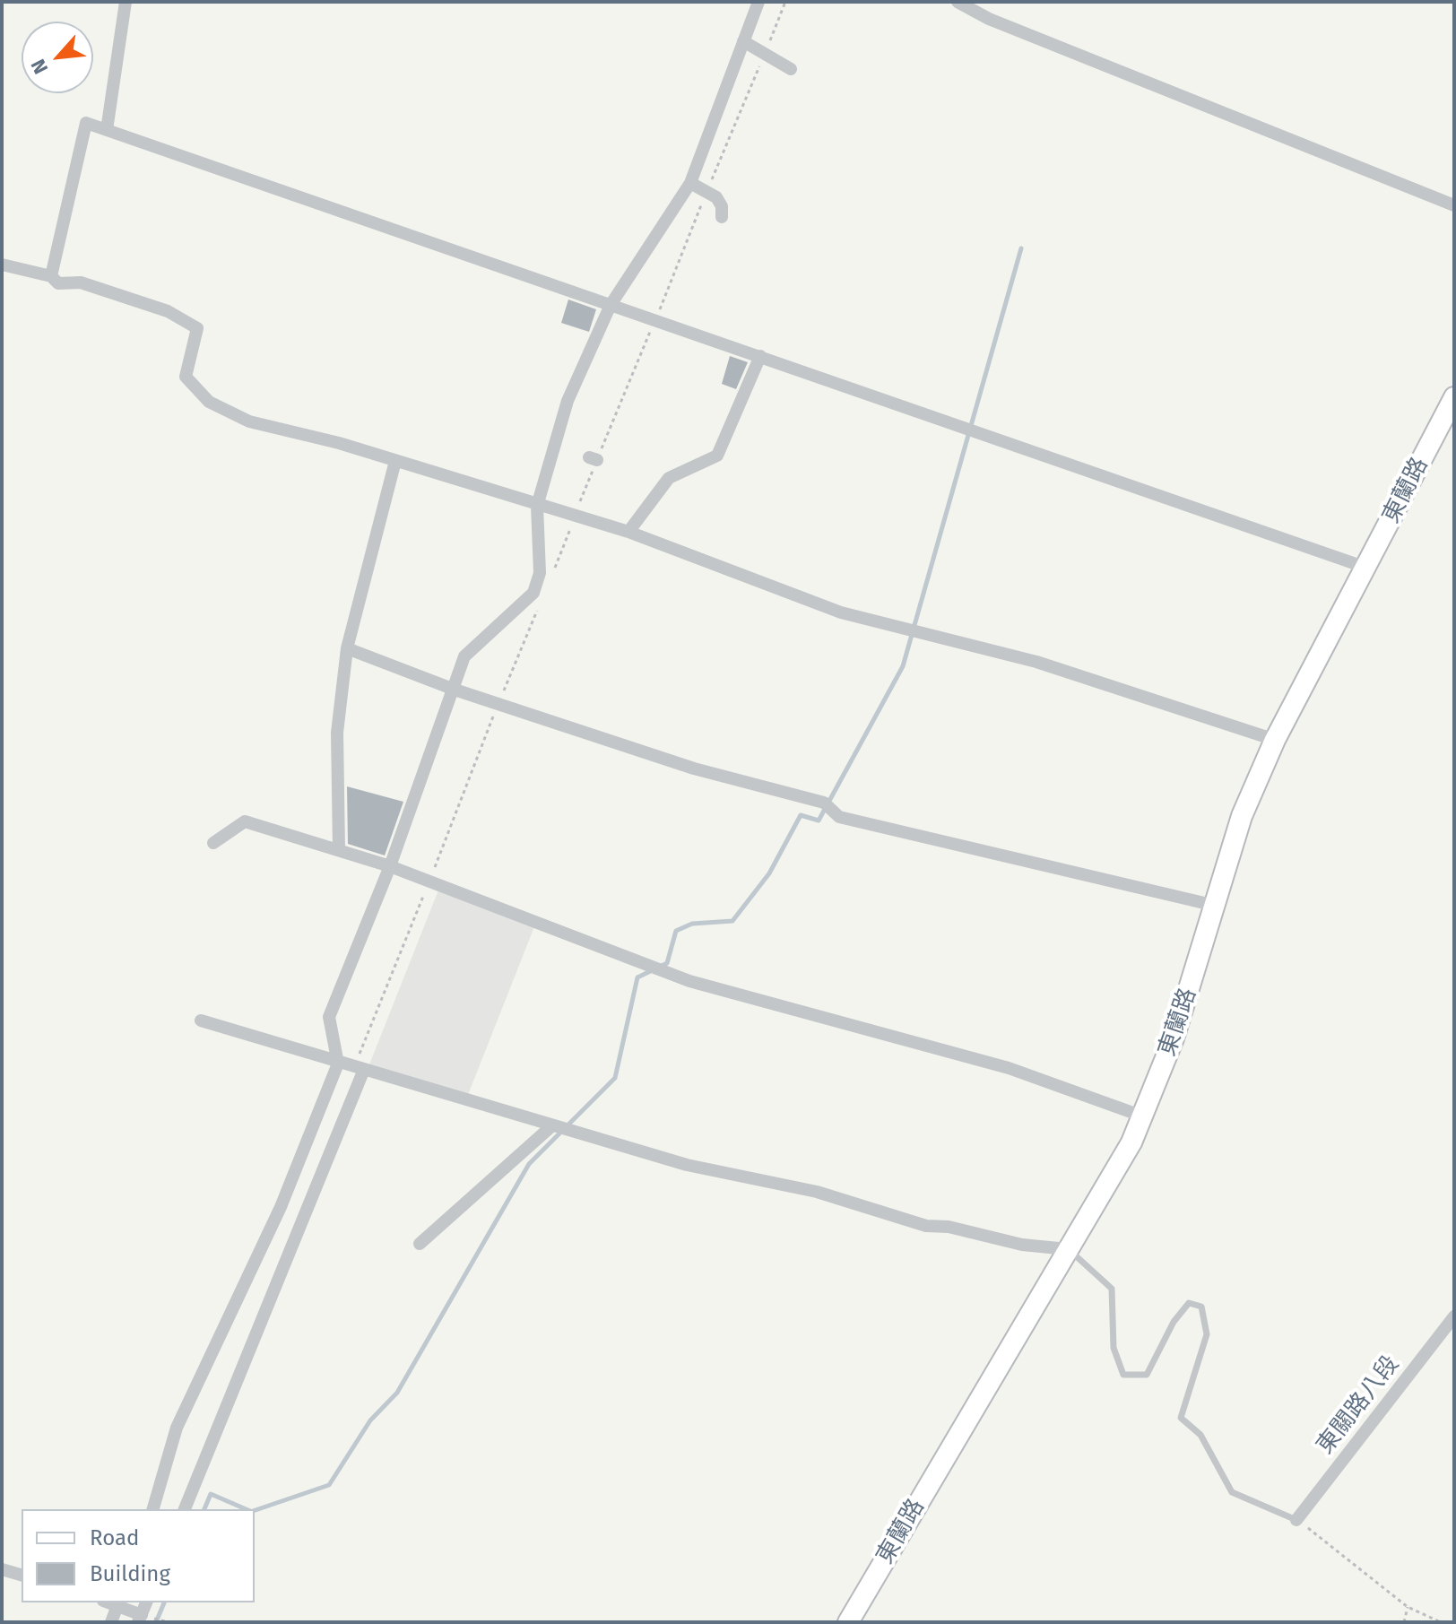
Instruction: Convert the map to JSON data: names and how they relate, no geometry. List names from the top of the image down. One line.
{"streets":{"main road":["東蘭路"],"street":["東關路八段"]},"legend":["Road","Building"],"north":"bottom left"}
